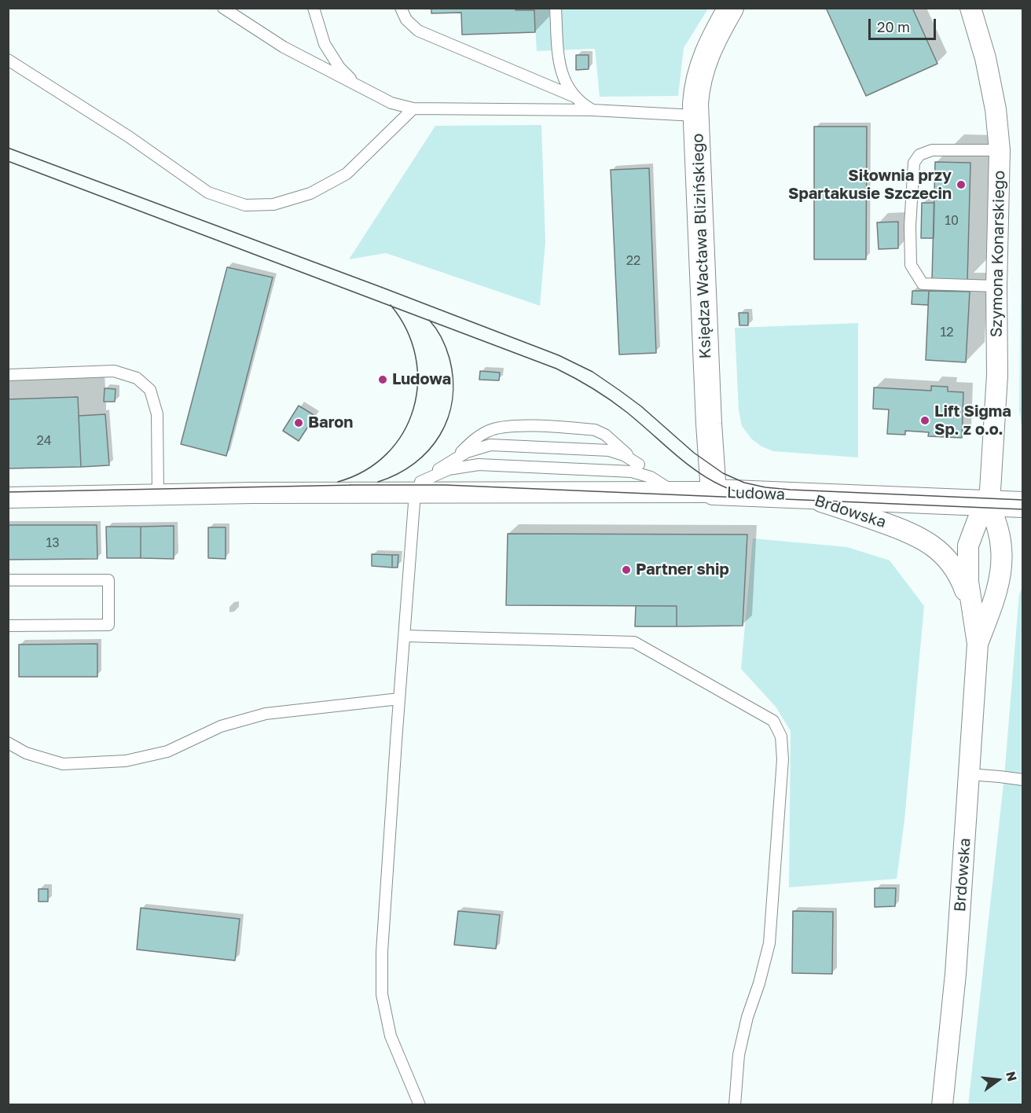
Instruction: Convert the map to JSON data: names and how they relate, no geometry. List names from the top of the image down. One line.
{"streets":{"street":["Księdza Wacława Blizińskiego","Szymona Konarskiego","Ludowa","Brdowska"]},"crossings":[["Księdza Wacława Blizińskiego","Ludowa"],["Szymona Konarskiego","Ludowa"],["Szymona Konarskiego","Brdowska"],["Ludowa","Brdowska"]],"places":["Siłownia przy Spartakusie Szczecin","Ludowa","Lift Sigma Sp. z o.o.","Baron","Partner ship"],"house_numbers":["10","22","12","24","13"],"scale_bar":"20 m","north":"right"}
